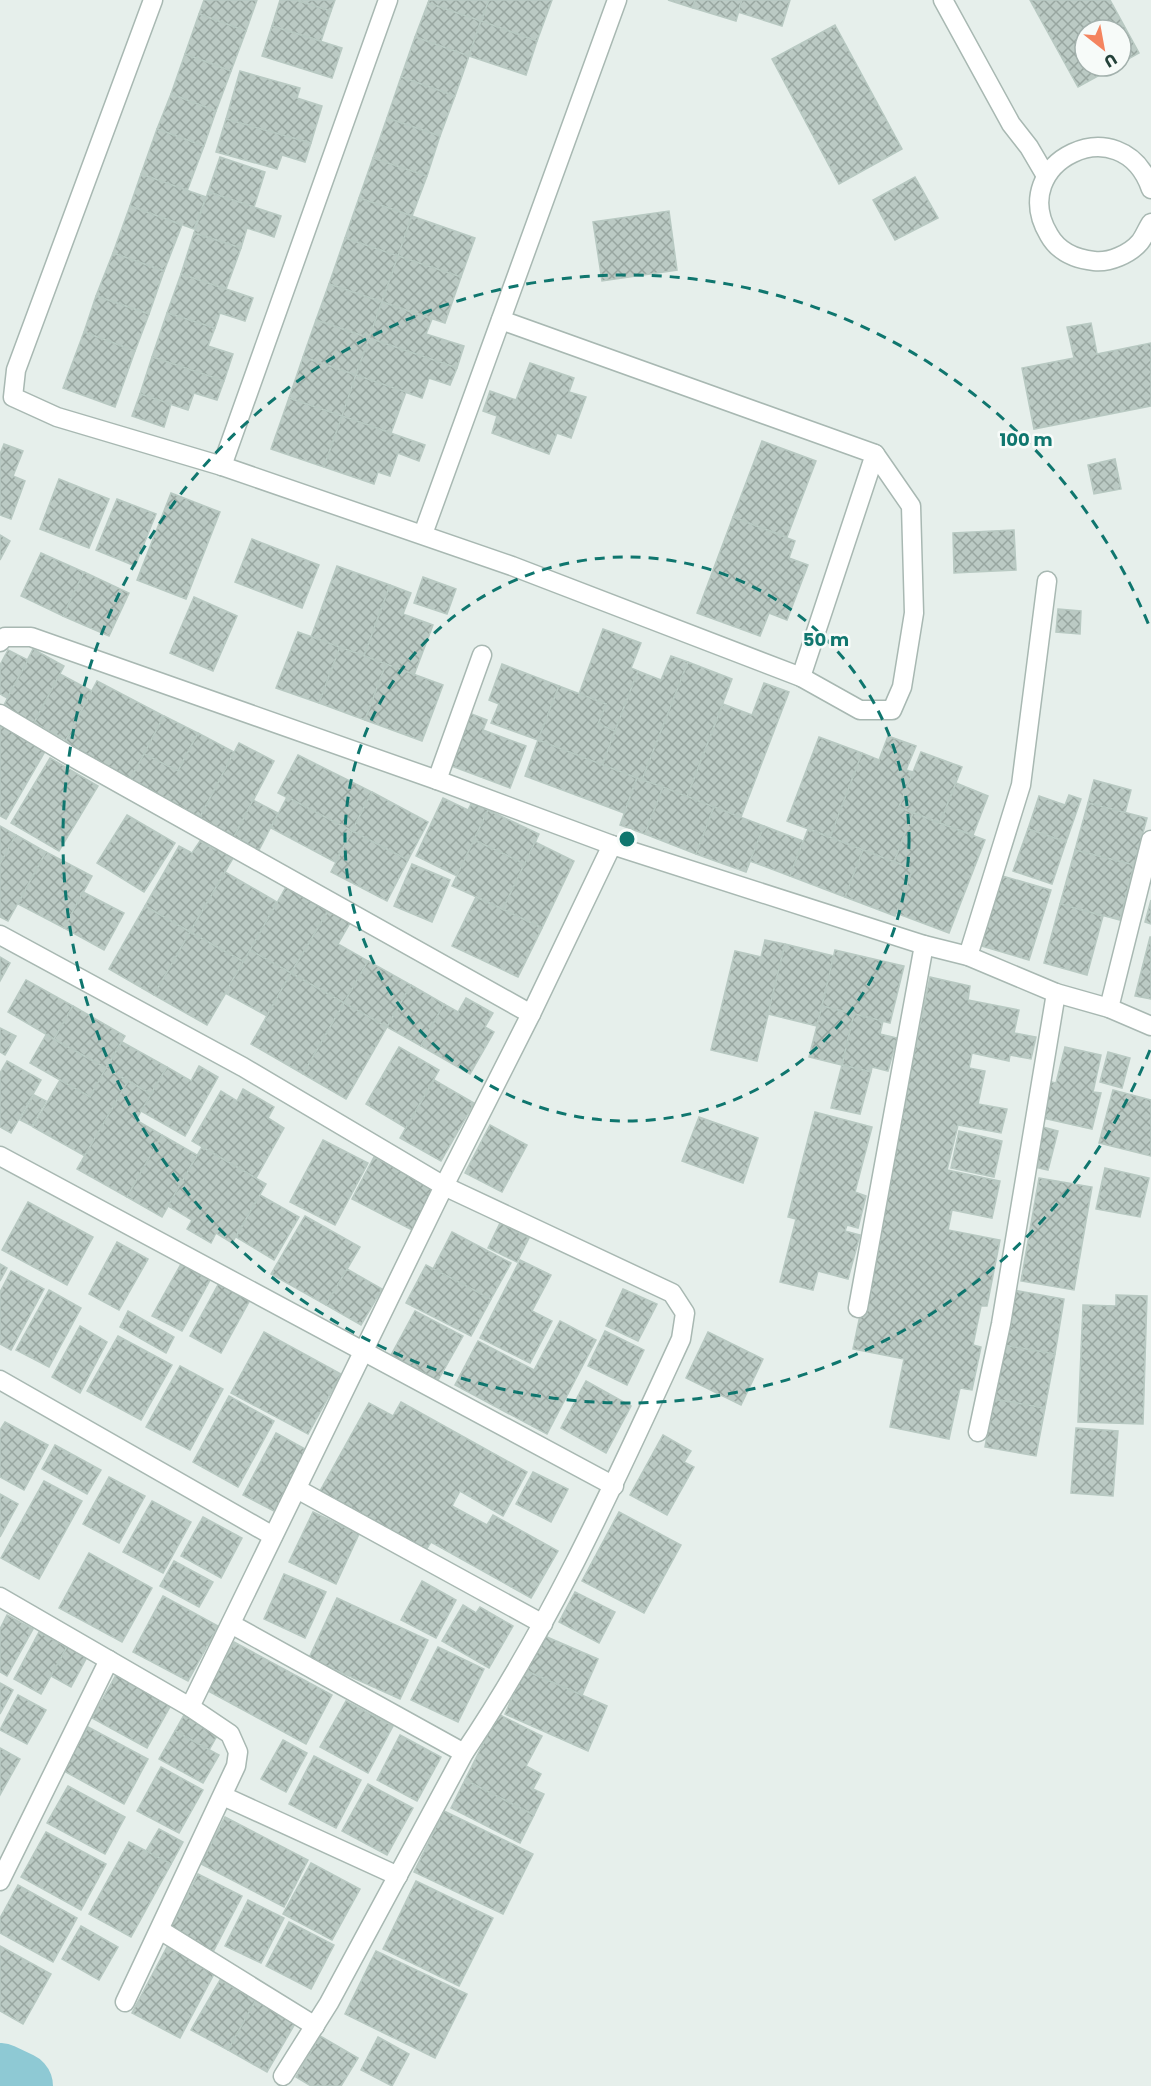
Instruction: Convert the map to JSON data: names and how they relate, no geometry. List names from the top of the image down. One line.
{"north":"bottom right","rings":["100 m","50 m"]}
